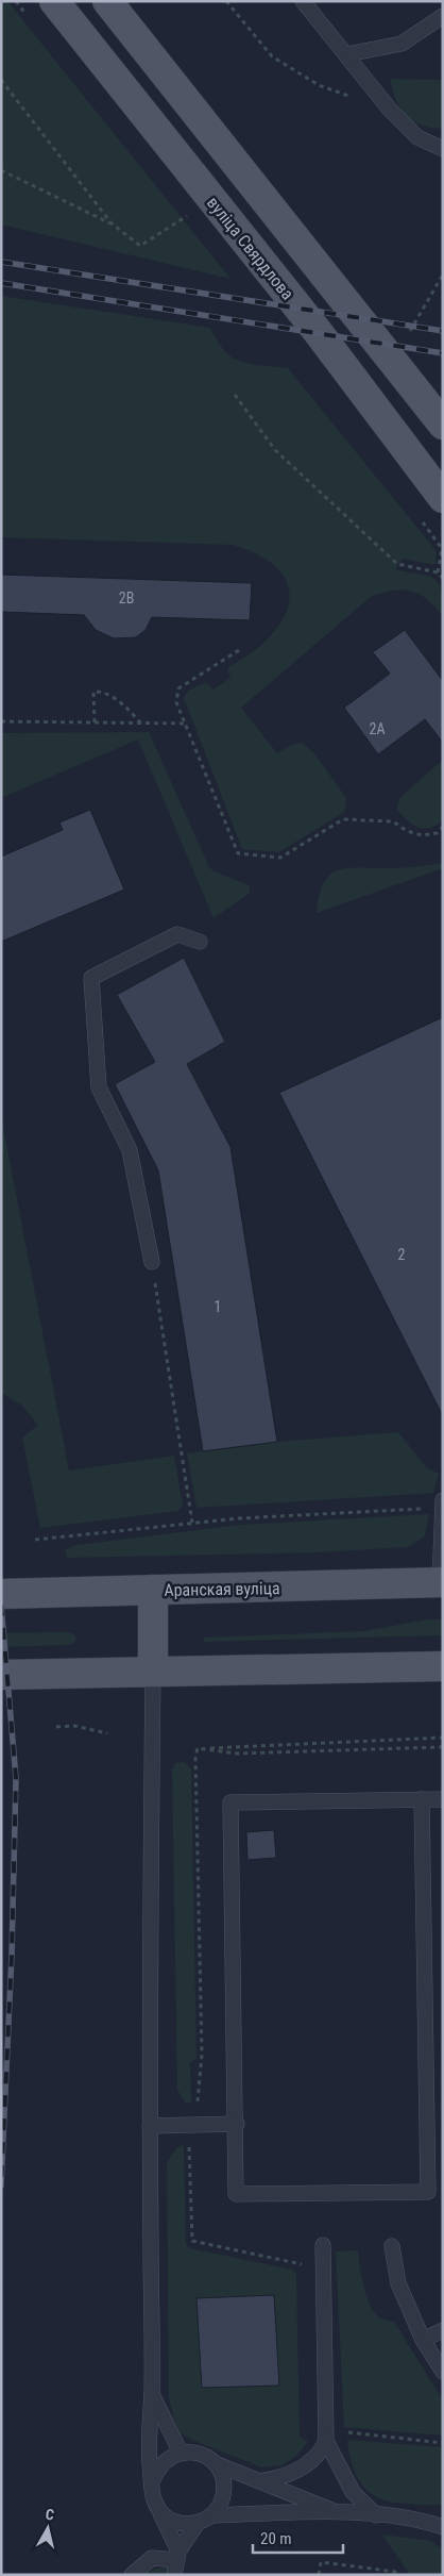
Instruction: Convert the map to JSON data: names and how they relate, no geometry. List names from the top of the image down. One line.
{"streets":{"main road":["вуліца Свярдлова","Аранская вуліца"]},"house_numbers":["2В","2А","2","1"],"scale_bar":"20 m","north":"top"}
